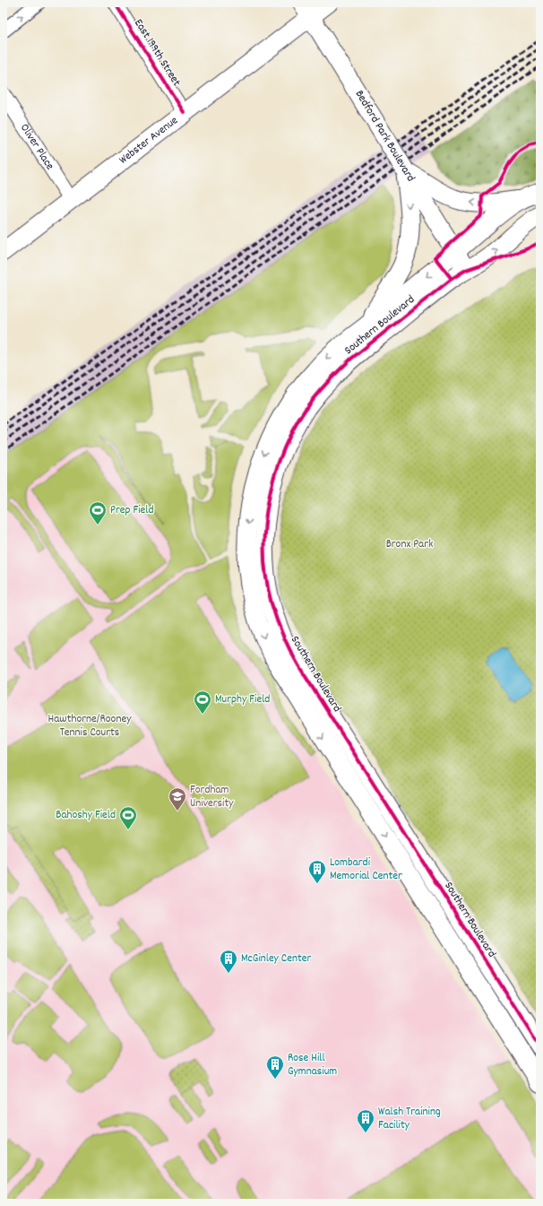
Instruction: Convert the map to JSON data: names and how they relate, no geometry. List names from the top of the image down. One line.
{"streets":{"main road":["Bedford Park Boulevard","Webster Avenue","Southern Boulevard"],"street":["East 199th Street","Oliver Place"]},"crossings":[["East 199th Street","Webster Avenue"],["Bedford Park Boulevard","Webster Avenue"],["Bedford Park Boulevard","Southern Boulevard"],["Webster Avenue","Oliver Place"]],"parks":["Bronx Park","Hawthorne/Rooney Tennis Courts"],"places":{"sports":["Prep Field","Murphy Field","Bahoshy Field"],"school or university":["Fordham University"],"building":["Lombardi Memorial Center","McGinley Center","Rose Hill Gymnasium","Walsh Training Facility"]}}
